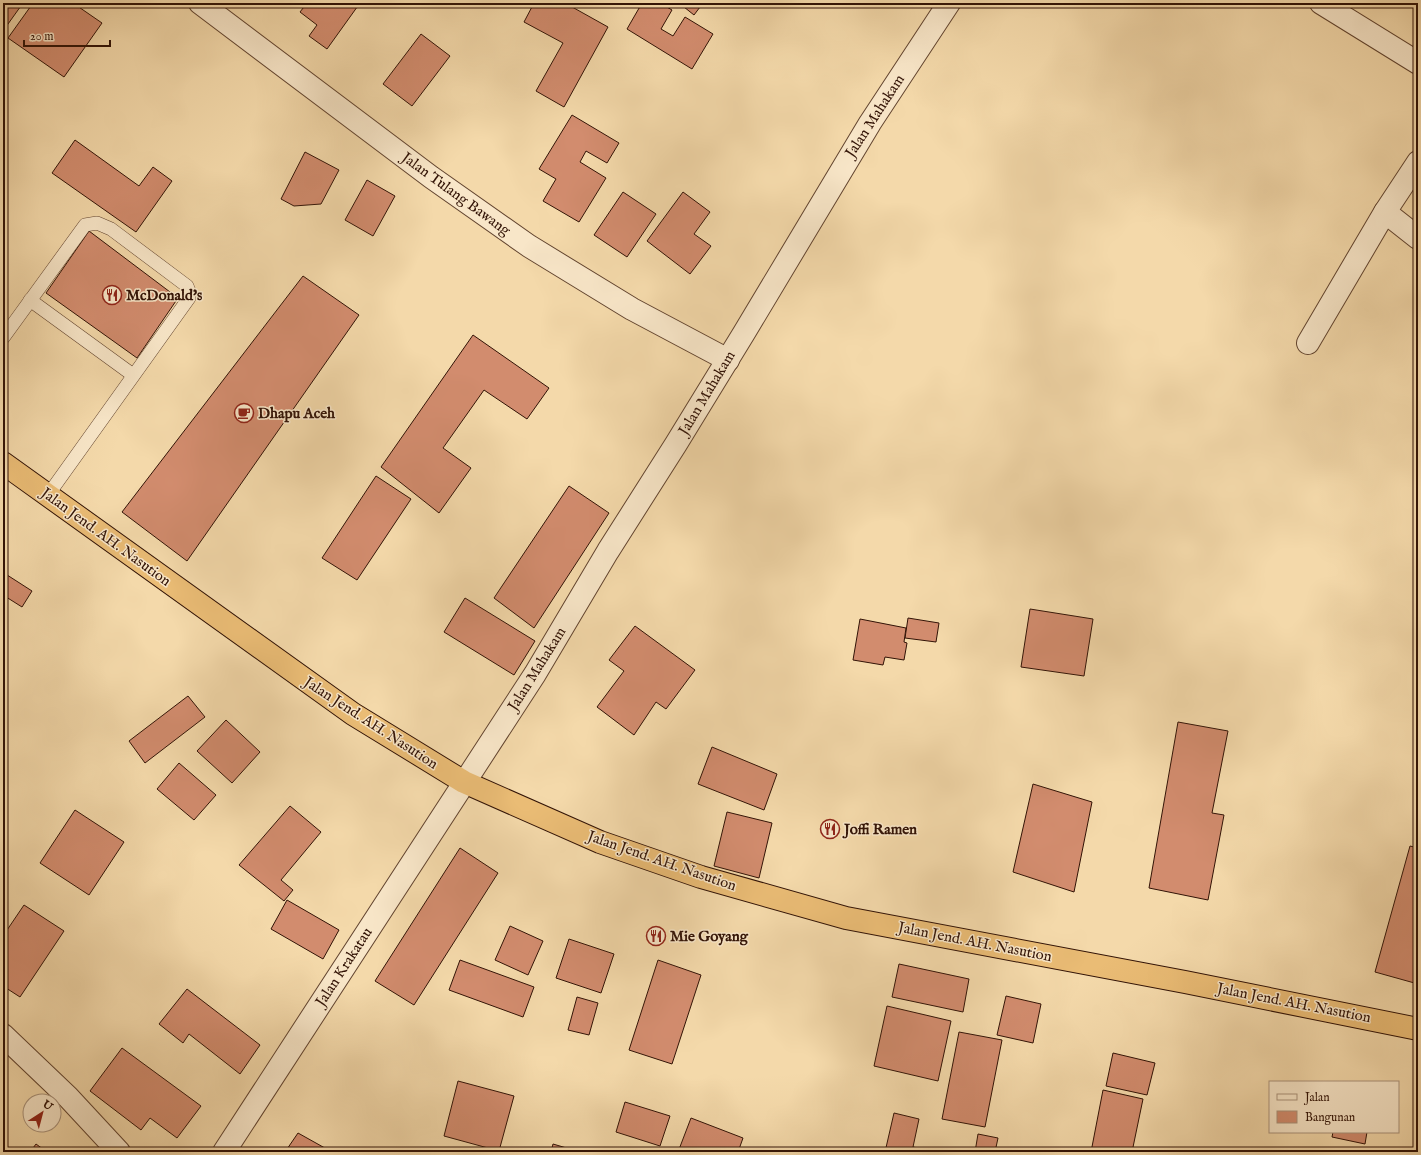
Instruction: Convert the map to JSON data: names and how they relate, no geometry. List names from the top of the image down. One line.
{"streets":{"highway":["Jalan Jend. AH. Nasution"],"street":["Jalan Mahakam","Jalan Tulang Bawang","Jalan Krakatau"]},"crossings":[["Jalan Mahakam","Jalan Tulang Bawang"],["Jalan Mahakam","Jalan Jend. AH. Nasution"],["Jalan Mahakam","Jalan Krakatau"],["Jalan Jend. AH. Nasution","Jalan Krakatau"]],"places":{"restaurant":["McDonald's","Joffi Ramen","Mie Goyang"],"cafe":["Dhapu Aceh"]},"legend":["Jalan","Bangunan"],"scale_bar":"20 m","north":"top right"}
